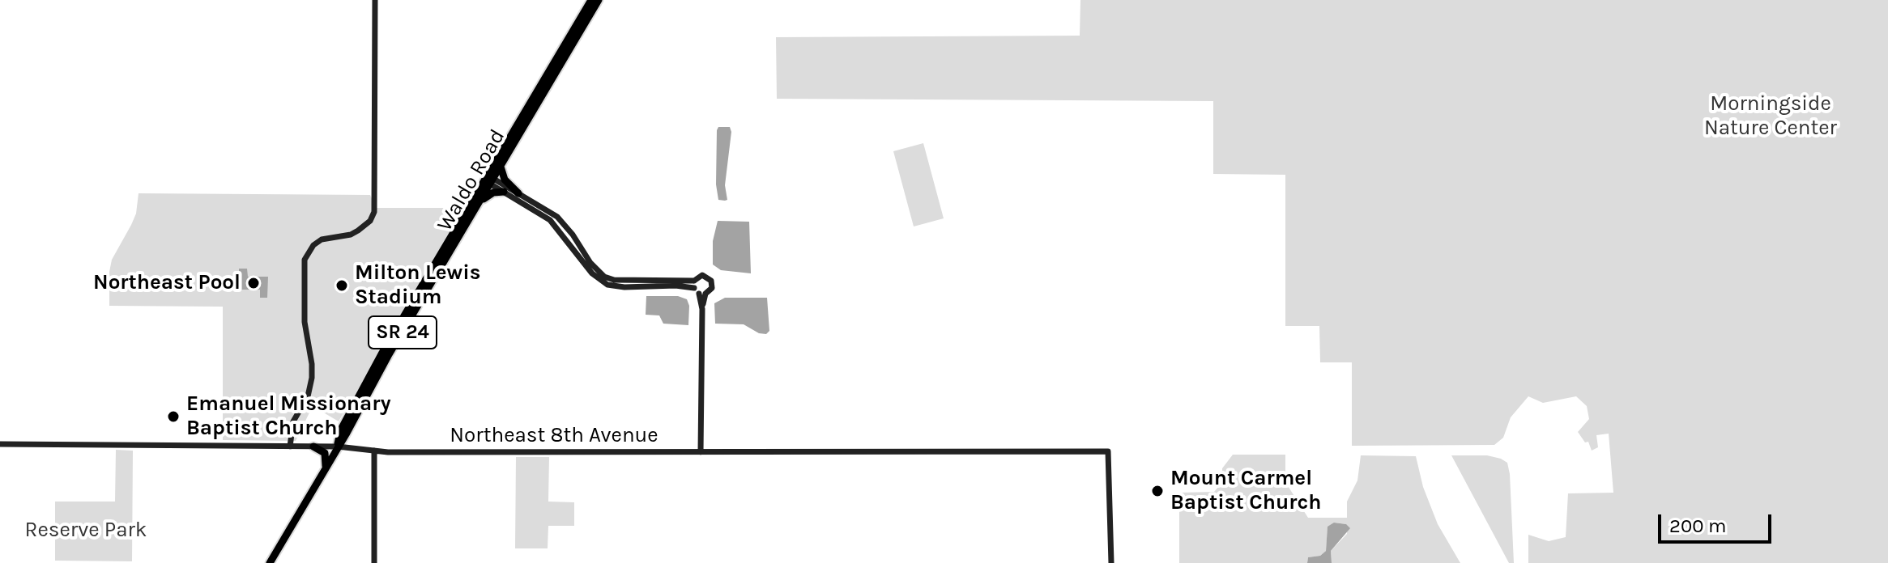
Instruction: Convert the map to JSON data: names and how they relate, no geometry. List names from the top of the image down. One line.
{"streets":{"highway":["Waldo Road","SR 24"],"street":["Northeast 8th Avenue"]},"crossings":[["Waldo Road","Northeast 8th Avenue"]],"parks":["Morningside Nature Center","Reserve Park"],"places":["Northeast Pool","Milton Lewis Stadium","Emanuel Missionary Baptist Church","Mount Carmel Baptist Church"],"scale_bar":"200 m"}
